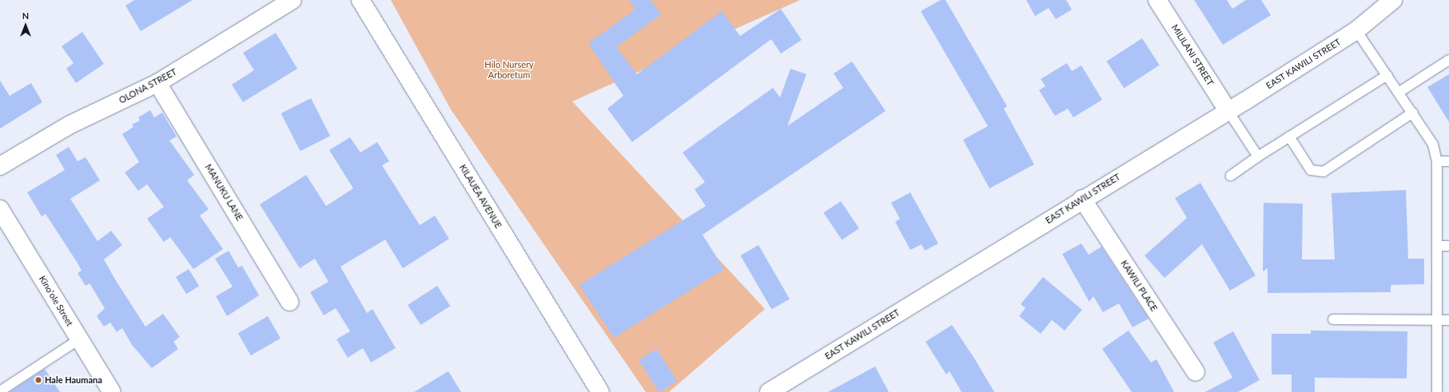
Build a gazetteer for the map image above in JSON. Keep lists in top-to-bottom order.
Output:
{
  "streets": {
    "street": [
      "MILILANI STREET",
      "EAST KAWILI STREET",
      "OLONA STREET",
      "MANUKU LANE",
      "KILAUEA AVENUE",
      "KAWILI PLACE",
      "Kinoʻole Street"
    ]
  },
  "crossings": [
    ["MILILANI STREET", "EAST KAWILI STREET"],
    ["EAST KAWILI STREET", "KAWILI PLACE"],
    ["OLONA STREET", "MANUKU LANE"]
  ],
  "parks": ["Hilo Nursery Arboretum"],
  "places": ["Hale Haumana"],
  "north": "top"
}
